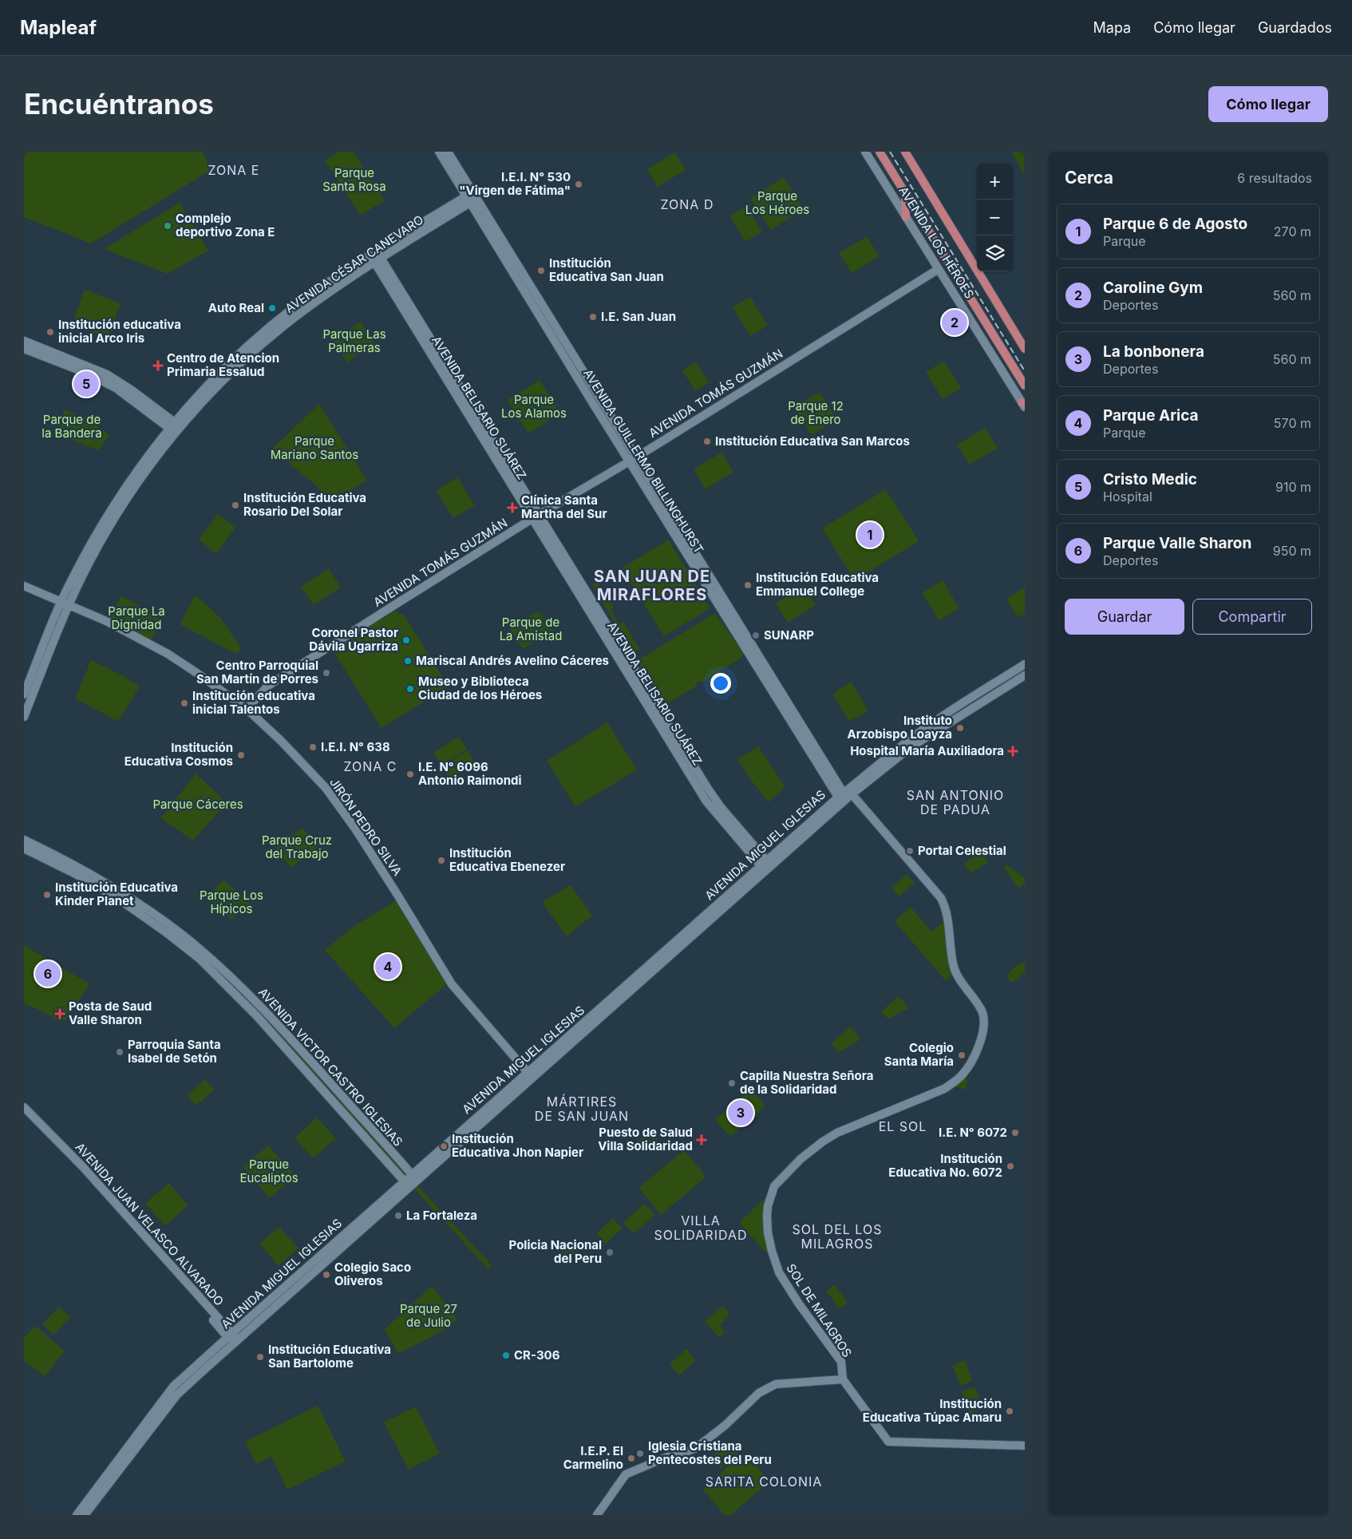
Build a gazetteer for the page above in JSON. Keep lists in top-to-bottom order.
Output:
{
  "streets": {
    "main road": ["AVENIDA LOS HÉROES"],
    "street": [
      "AVENIDA CÉSAR CANEVARO",
      "AVENIDA TOMÁS GUZMÁN",
      "AVENIDA BELISARIO SUÁREZ",
      "AVENIDA GUILLERMO BILLINGHURST",
      "JIRÓN PEDRO SILVA",
      "AVENIDA MIGUEL IGLESIAS",
      "AVENIDA VICTOR CASTRO IGLESIAS",
      "AVENIDA JUAN VELASCO ALVARADO",
      "SOL DE MILAGROS"
    ]
  },
  "crossings": [
    ["AVENIDA LOS HÉROES", "AVENIDA TOMÁS GUZMÁN"],
    ["AVENIDA CÉSAR CANEVARO", "AVENIDA BELISARIO SUÁREZ"],
    ["AVENIDA CÉSAR CANEVARO", "AVENIDA GUILLERMO BILLINGHURST"],
    ["AVENIDA CÉSAR CANEVARO", "JIRÓN PEDRO SILVA"],
    ["AVENIDA TOMÁS GUZMÁN", "AVENIDA BELISARIO SUÁREZ"],
    ["AVENIDA TOMÁS GUZMÁN", "AVENIDA GUILLERMO BILLINGHURST"],
    ["AVENIDA TOMÁS GUZMÁN", "JIRÓN PEDRO SILVA"],
    ["AVENIDA BELISARIO SUÁREZ", "AVENIDA MIGUEL IGLESIAS"],
    ["AVENIDA GUILLERMO BILLINGHURST", "AVENIDA MIGUEL IGLESIAS"],
    ["AVENIDA GUILLERMO BILLINGHURST", "SOL DE MILAGROS"],
    ["JIRÓN PEDRO SILVA", "AVENIDA MIGUEL IGLESIAS"],
    ["AVENIDA MIGUEL IGLESIAS", "AVENIDA VICTOR CASTRO IGLESIAS"],
    ["AVENIDA MIGUEL IGLESIAS", "AVENIDA JUAN VELASCO ALVARADO"]
  ],
  "districts": [
    "ZONA E",
    "ZONA D",
    "SAN JUAN DE MIRAFLORES",
    "ZONA C",
    "SAN ANTONIO DE PADUA",
    "MÁRTIRES DE SAN JUAN",
    "EL SOL",
    "VILLA SOLIDARIDAD",
    "SOL DEL LOS MILAGROS",
    "SARITA COLONIA"
  ],
  "parks": [
    "Parque Santa Rosa",
    "Parque Los Héroes",
    "Parque Las Palmeras",
    "Parque Los Alamos",
    "Parque 12 de Enero",
    "Parque de la Bandera",
    "Parque Mariano Santos",
    "Parque La Dignidad",
    "Parque de La Amistad",
    "Parque Cáceres",
    "Parque Cruz del Trabajo",
    "Parque Los Hípicos",
    "Parque Eucaliptos",
    "Parque 27 de Julio"
  ],
  "places": {
    "other": [
      "I.E.I. N° 530 \"Virgen de Fátima\"",
      "Complejo deportivo Zona E",
      "Institución Educativa San Juan",
      "Auto Real",
      "I.E. San Juan",
      "Institución educativa inicial Arco Iris",
      "Institución Educativa San Marcos",
      "Institución Educativa Rosario Del Solar",
      "Institución Educativa Emmanuel College",
      "SUNARP",
      "Coronel Pastor Dávila Ugarriza",
      "Mariscal Andrés Avelino Cáceres",
      "Centro Parroquial San Martín de Porres",
      "Museo y Biblioteca Ciudad de los Héroes",
      "Institución educativa inicial Talentos",
      "Instituto Arzobispo Loayza",
      "I.E.I. N° 638",
      "Institución Educativa Cosmos",
      "I.E. N° 6096 Antonio Raimondi",
      "Portal Celestial",
      "Institución Educativa Ebenezer",
      "Institución Educativa Kinder Planet",
      "Parroquia Santa Isabel de Setón",
      "Colegio Santa María",
      "Capilla Nuestra Señora de la Solidaridad",
      "I.E. N° 6072",
      "Institución Educativa Jhon Napier",
      "Institución Educativa No. 6072",
      "La Fortaleza",
      "Policia Nacional del Peru",
      "Colegio Saco Oliveros",
      "CR-306",
      "Institución Educativa San Bartolome",
      "Institución Educativa Túpac Amaru",
      "Iglesia Cristiana Pentecostes del Peru",
      "I.E.P. El Carmelino"
    ],
    "health": [
      "Centro de Atencion Primaria Essalud",
      "Clínica Santa Martha del Sur",
      "Hospital María Auxiliadora",
      "Posta de Saud Valle Sharon",
      "Puesto de Salud Villa Solidaridad"
    ]
  },
  "page": {
    "header": "Mapleaf",
    "nav": ["Mapa", "Cómo llegar", "Guardados"],
    "buttons": [
      "Cómo llegar",
      ["Guardar", "Compartir"]
    ],
    "title": "Encuéntranos",
    "heading": ["Cerca", "6 resultados"],
    "map_buttons": ["+", "−"],
    "list": [
      {
        "mark": "1",
        "name": "Parque 6 de Agosto",
        "note": "Parque",
        "value": "270 m"
      },
      {
        "mark": "2",
        "name": "Caroline Gym",
        "note": "Deportes",
        "value": "560 m"
      },
      {
        "mark": "3",
        "name": "La bonbonera",
        "note": "Deportes",
        "value": "560 m"
      },
      {
        "mark": "4",
        "name": "Parque Arica",
        "note": "Parque",
        "value": "570 m"
      },
      {
        "mark": "5",
        "name": "Cristo Medic",
        "note": "Hospital",
        "value": "910 m"
      },
      {
        "mark": "6",
        "name": "Parque Valle Sharon",
        "note": "Deportes",
        "value": "950 m"
      }
    ],
    "pins": [
      "2",
      "5",
      "1",
      "4",
      "6",
      "3"
    ]
  }
}
